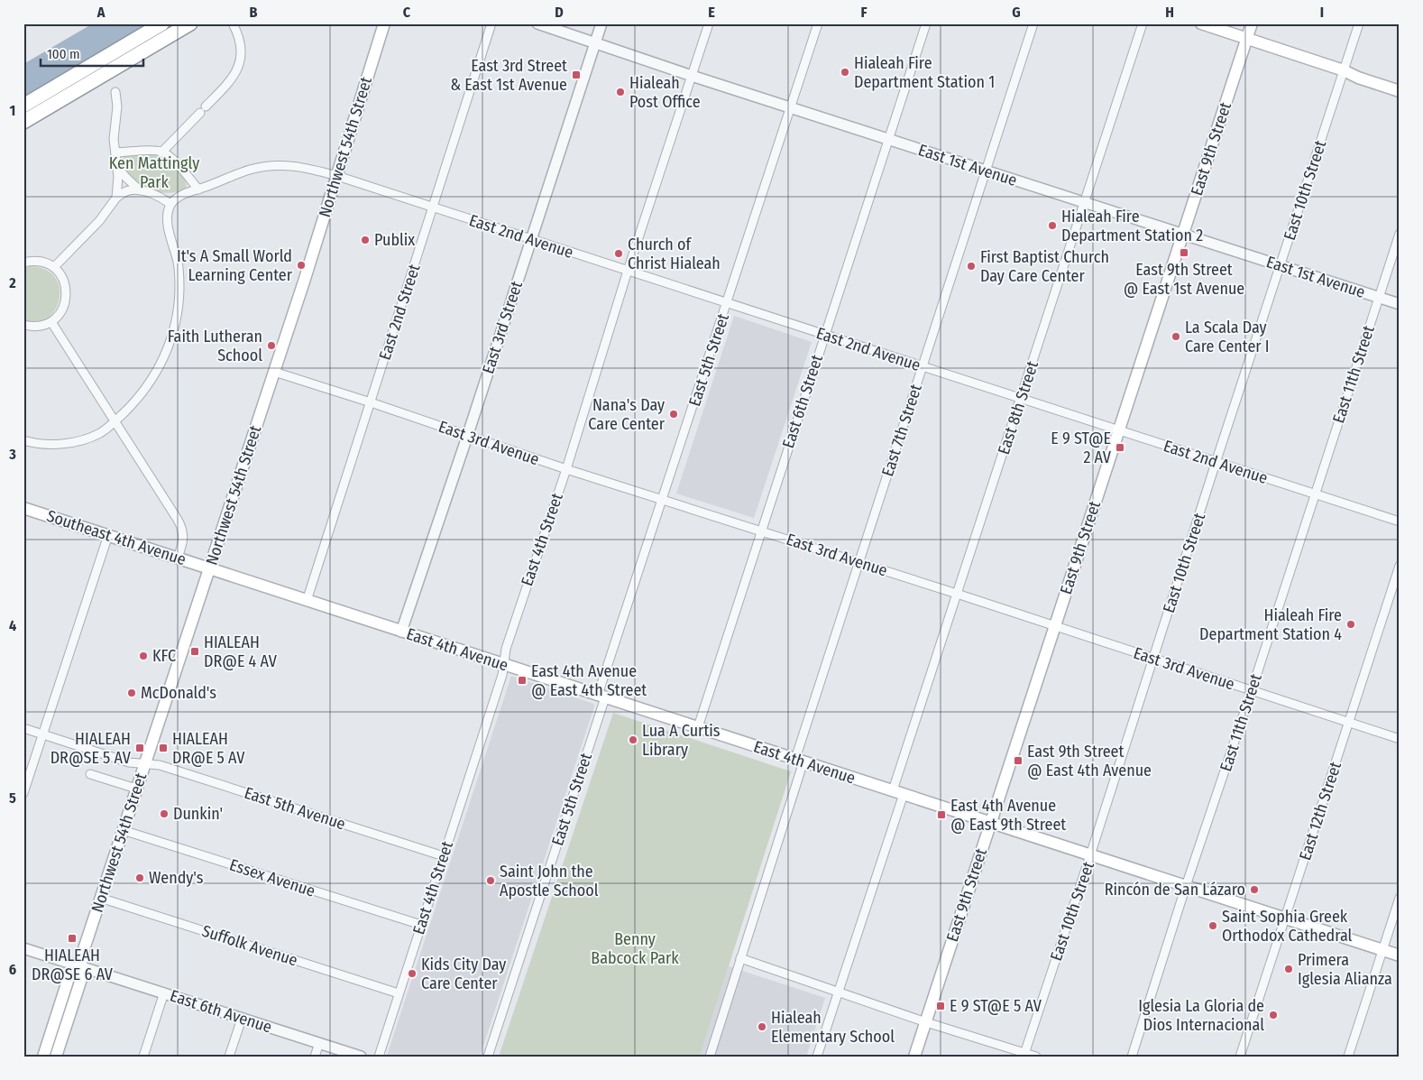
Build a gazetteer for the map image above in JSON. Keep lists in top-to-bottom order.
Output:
{
  "streets": {
    "main road": [
      "Northwest 54th Street",
      "East 9th Street",
      "Southeast 4th Avenue",
      "East 4th Avenue"
    ],
    "street": [
      "East 1st Avenue",
      "East 10th Street",
      "East 2nd Avenue",
      "East 2nd Street",
      "East 3rd Street",
      "East 5th Street",
      "East 11th Street",
      "East 6th Street",
      "East 8th Street",
      "East 7th Street",
      "East 3rd Avenue",
      "East 4th Street",
      "East 5th Avenue",
      "East 12th Street",
      "Essex Avenue",
      "Suffolk Avenue",
      "East 6th Avenue"
    ]
  },
  "crossings": [
    ["Northwest 54th Street", "East 2nd Avenue"],
    ["Northwest 54th Street", "East 3rd Avenue"],
    ["Northwest 54th Street", "Southeast 4th Avenue"],
    ["Northwest 54th Street", "East 4th Avenue"],
    ["Northwest 54th Street", "East 5th Avenue"],
    ["Northwest 54th Street", "Essex Avenue"],
    ["Northwest 54th Street", "Suffolk Avenue"],
    ["Northwest 54th Street", "East 6th Avenue"],
    ["East 9th Street", "East 1st Avenue"],
    ["East 9th Street", "East 2nd Avenue"],
    ["East 9th Street", "East 3rd Avenue"],
    ["East 9th Street", "East 4th Avenue"],
    ["East 1st Avenue", "East 10th Street"],
    ["East 1st Avenue", "East 3rd Street"],
    ["East 1st Avenue", "East 5th Street"],
    ["East 1st Avenue", "East 11th Street"],
    ["East 1st Avenue", "East 6th Street"],
    ["East 1st Avenue", "East 8th Street"],
    ["East 1st Avenue", "East 7th Street"],
    ["East 1st Avenue", "East 4th Street"],
    ["East 10th Street", "East 2nd Avenue"],
    ["East 10th Street", "East 3rd Avenue"],
    ["East 10th Street", "East 4th Avenue"],
    ["East 2nd Avenue", "East 2nd Street"],
    ["East 2nd Avenue", "East 3rd Street"],
    ["East 2nd Avenue", "East 5th Street"],
    ["East 2nd Avenue", "East 11th Street"],
    ["East 2nd Avenue", "East 6th Street"],
    ["East 2nd Avenue", "East 8th Street"],
    ["East 2nd Avenue", "East 7th Street"],
    ["East 2nd Avenue", "East 4th Street"],
    ["East 2nd Street", "East 3rd Avenue"],
    ["East 2nd Street", "East 4th Avenue"],
    ["East 3rd Street", "East 3rd Avenue"],
    ["East 3rd Street", "East 4th Avenue"],
    ["East 5th Street", "East 3rd Avenue"],
    ["East 5th Street", "East 4th Avenue"],
    ["East 11th Street", "East 3rd Avenue"],
    ["East 11th Street", "East 4th Avenue"],
    ["East 6th Street", "East 3rd Avenue"],
    ["East 6th Street", "East 4th Avenue"],
    ["East 8th Street", "East 3rd Avenue"],
    ["East 8th Street", "East 4th Avenue"],
    ["East 7th Street", "East 3rd Avenue"],
    ["East 7th Street", "East 4th Avenue"],
    ["East 3rd Avenue", "East 4th Street"],
    ["East 3rd Avenue", "East 12th Street"],
    ["Southeast 4th Avenue", "East 4th Avenue"],
    ["East 4th Street", "East 4th Avenue"],
    ["East 4th Street", "East 5th Avenue"],
    ["East 4th Street", "Essex Avenue"],
    ["East 4th Street", "Suffolk Avenue"],
    ["East 4th Avenue", "East 12th Street"]
  ],
  "parks": ["Ken Mattingly Park", "Benny Babcock Park"],
  "places": {
    "other": [
      "Hialeah Fire Department Station 1",
      "Hialeah Post Office",
      "Hialeah Fire Department Station 2",
      "Publix",
      "Church of Christ Hialeah",
      "It's A Small World Learning Center",
      "First Baptist Church Day Care Center",
      "La Scala Day Care Center I",
      "Faith Lutheran School",
      "Nana's Day Care Center",
      "Hialeah Fire Department Station 4",
      "KFC",
      "McDonald's",
      "Lua A Curtis Library",
      "Dunkin'",
      "Wendy's",
      "Saint John the Apostle School",
      "Rincón de San Lázaro",
      "Saint Sophia Greek Orthodox Cathedral",
      "Primera Iglesia Alianza",
      "Kids City Day Care Center",
      "Iglesia La Gloria de Dios Internacional",
      "Hialeah Elementary School"
    ],
    "transit": [
      "East 3rd Street & East 1st Avenue",
      "East 9th Street @ East 1st Avenue",
      "E 9 ST@E 2 AV",
      "HIALEAH DR@E 4 AV",
      "East 4th Avenue @ East 4th Street",
      "HIALEAH DR@SE 5 AV",
      "HIALEAH DR@E 5 AV",
      "East 9th Street @ East 4th Avenue",
      "East 4th Avenue @ East 9th Street",
      "HIALEAH DR@SE 6 AV",
      "E 9 ST@E 5 AV"
    ]
  },
  "scale_bar": "100 m",
  "grid": {
    "columns": [
      "A",
      "B",
      "C",
      "D",
      "E",
      "F",
      "G",
      "H",
      "I"
    ],
    "rows": [
      "1",
      "2",
      "3",
      "4",
      "5",
      "6"
    ]
  }
}
